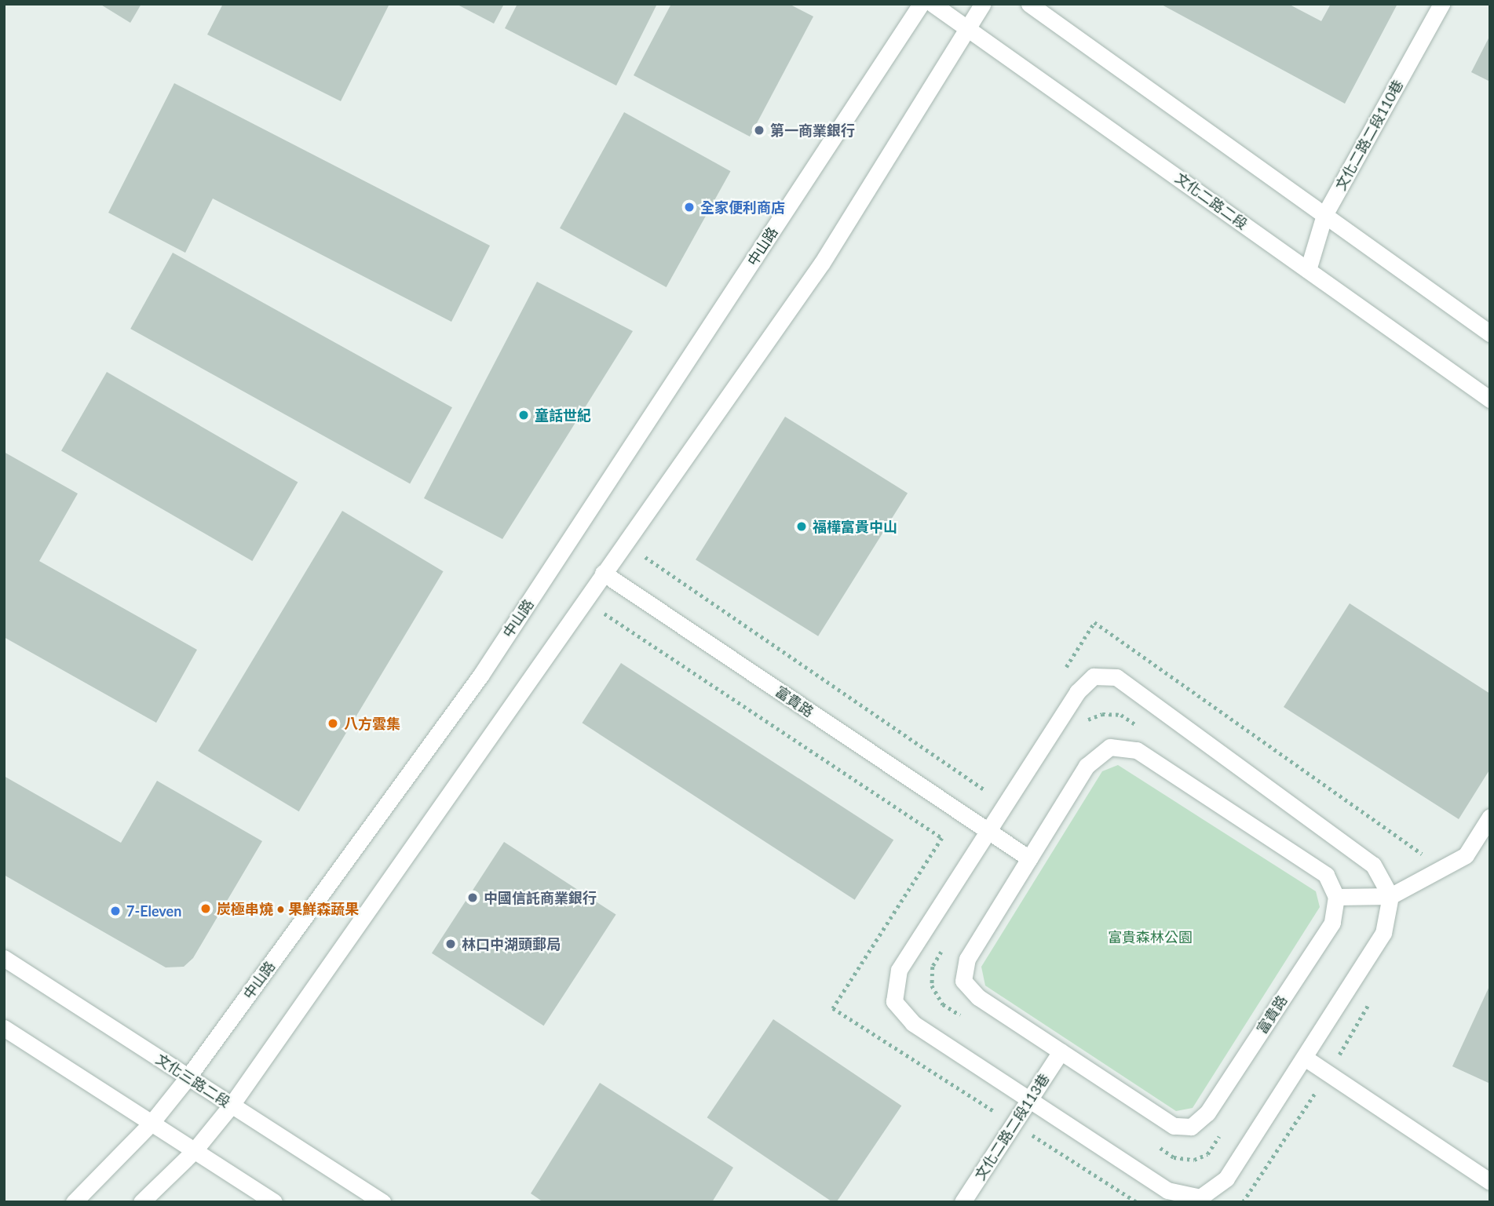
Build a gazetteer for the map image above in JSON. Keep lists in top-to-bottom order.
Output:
{
  "streets": {
    "main road": [
      "文化二路二段110巷",
      "文化二路二段",
      "中山路",
      "富貴路",
      "文化三路二段",
      "文化二路二段113巷"
    ]
  },
  "crossings": [
    ["文化二路二段110巷", "文化二路二段"],
    ["中山路", "文化三路二段"],
    ["富貴路", "文化二路二段113巷"]
  ],
  "parks": ["富貴森林公園"],
  "places": [
    "第一商業銀行",
    "全家便利商店",
    "童話世紀",
    "福樺富貴中山",
    "八方雲集",
    "中國信託商業銀行",
    "炭極串燒 • 果鮮森蔬果",
    "7-Eleven",
    "林口中湖頭郵局"
  ]
}
